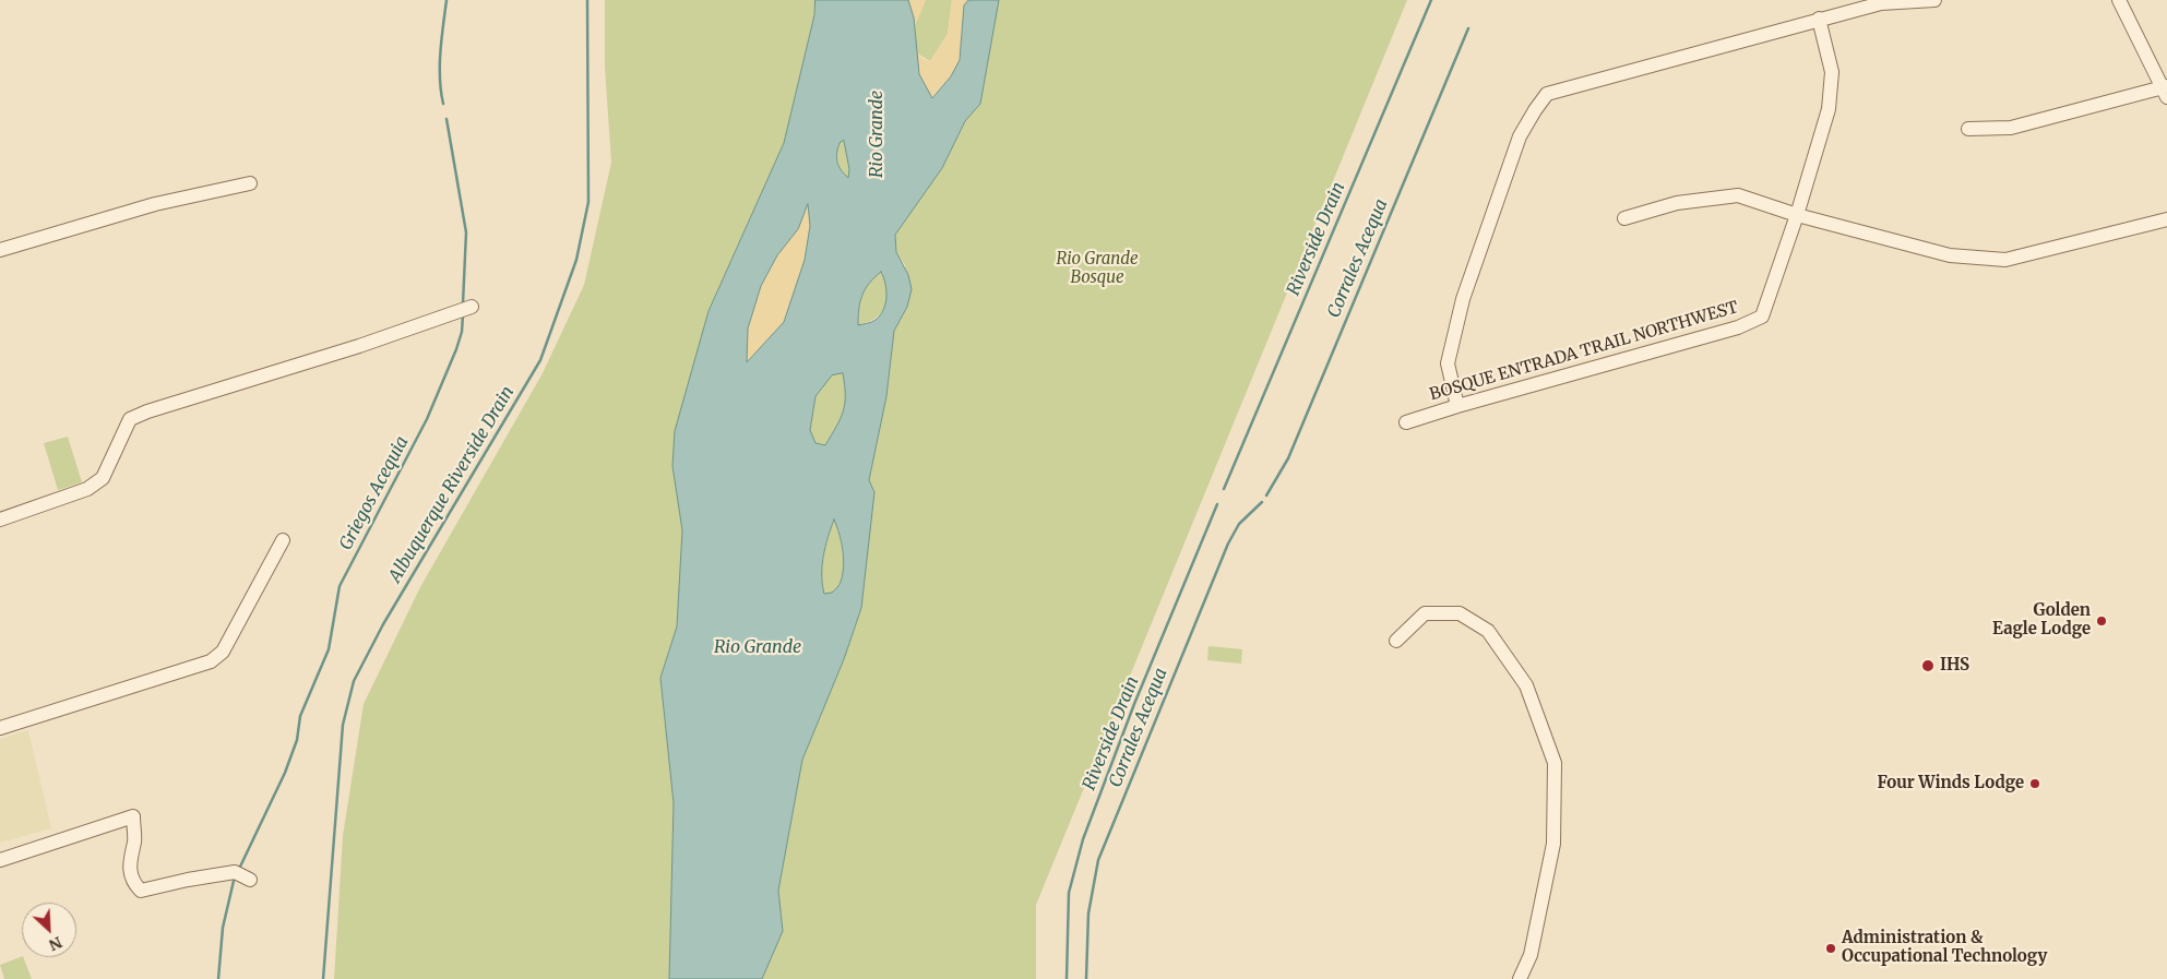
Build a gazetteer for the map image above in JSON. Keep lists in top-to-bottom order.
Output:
{
  "streets": {
    "street": ["BOSQUE ENTRADA TRAIL NORTHWEST"]
  },
  "water": [
    "Rio Grande",
    "Riverside Drain",
    "Corrales Acequa",
    "Albuquerque Riverside Drain",
    "Griegos Acequia"
  ],
  "parks": ["Rio Grande Bosque"],
  "places": [
    "Golden Eagle Lodge",
    "IHS",
    "Four Winds Lodge",
    "Administration & Occupational Technology"
  ],
  "north": "bottom right"
}
